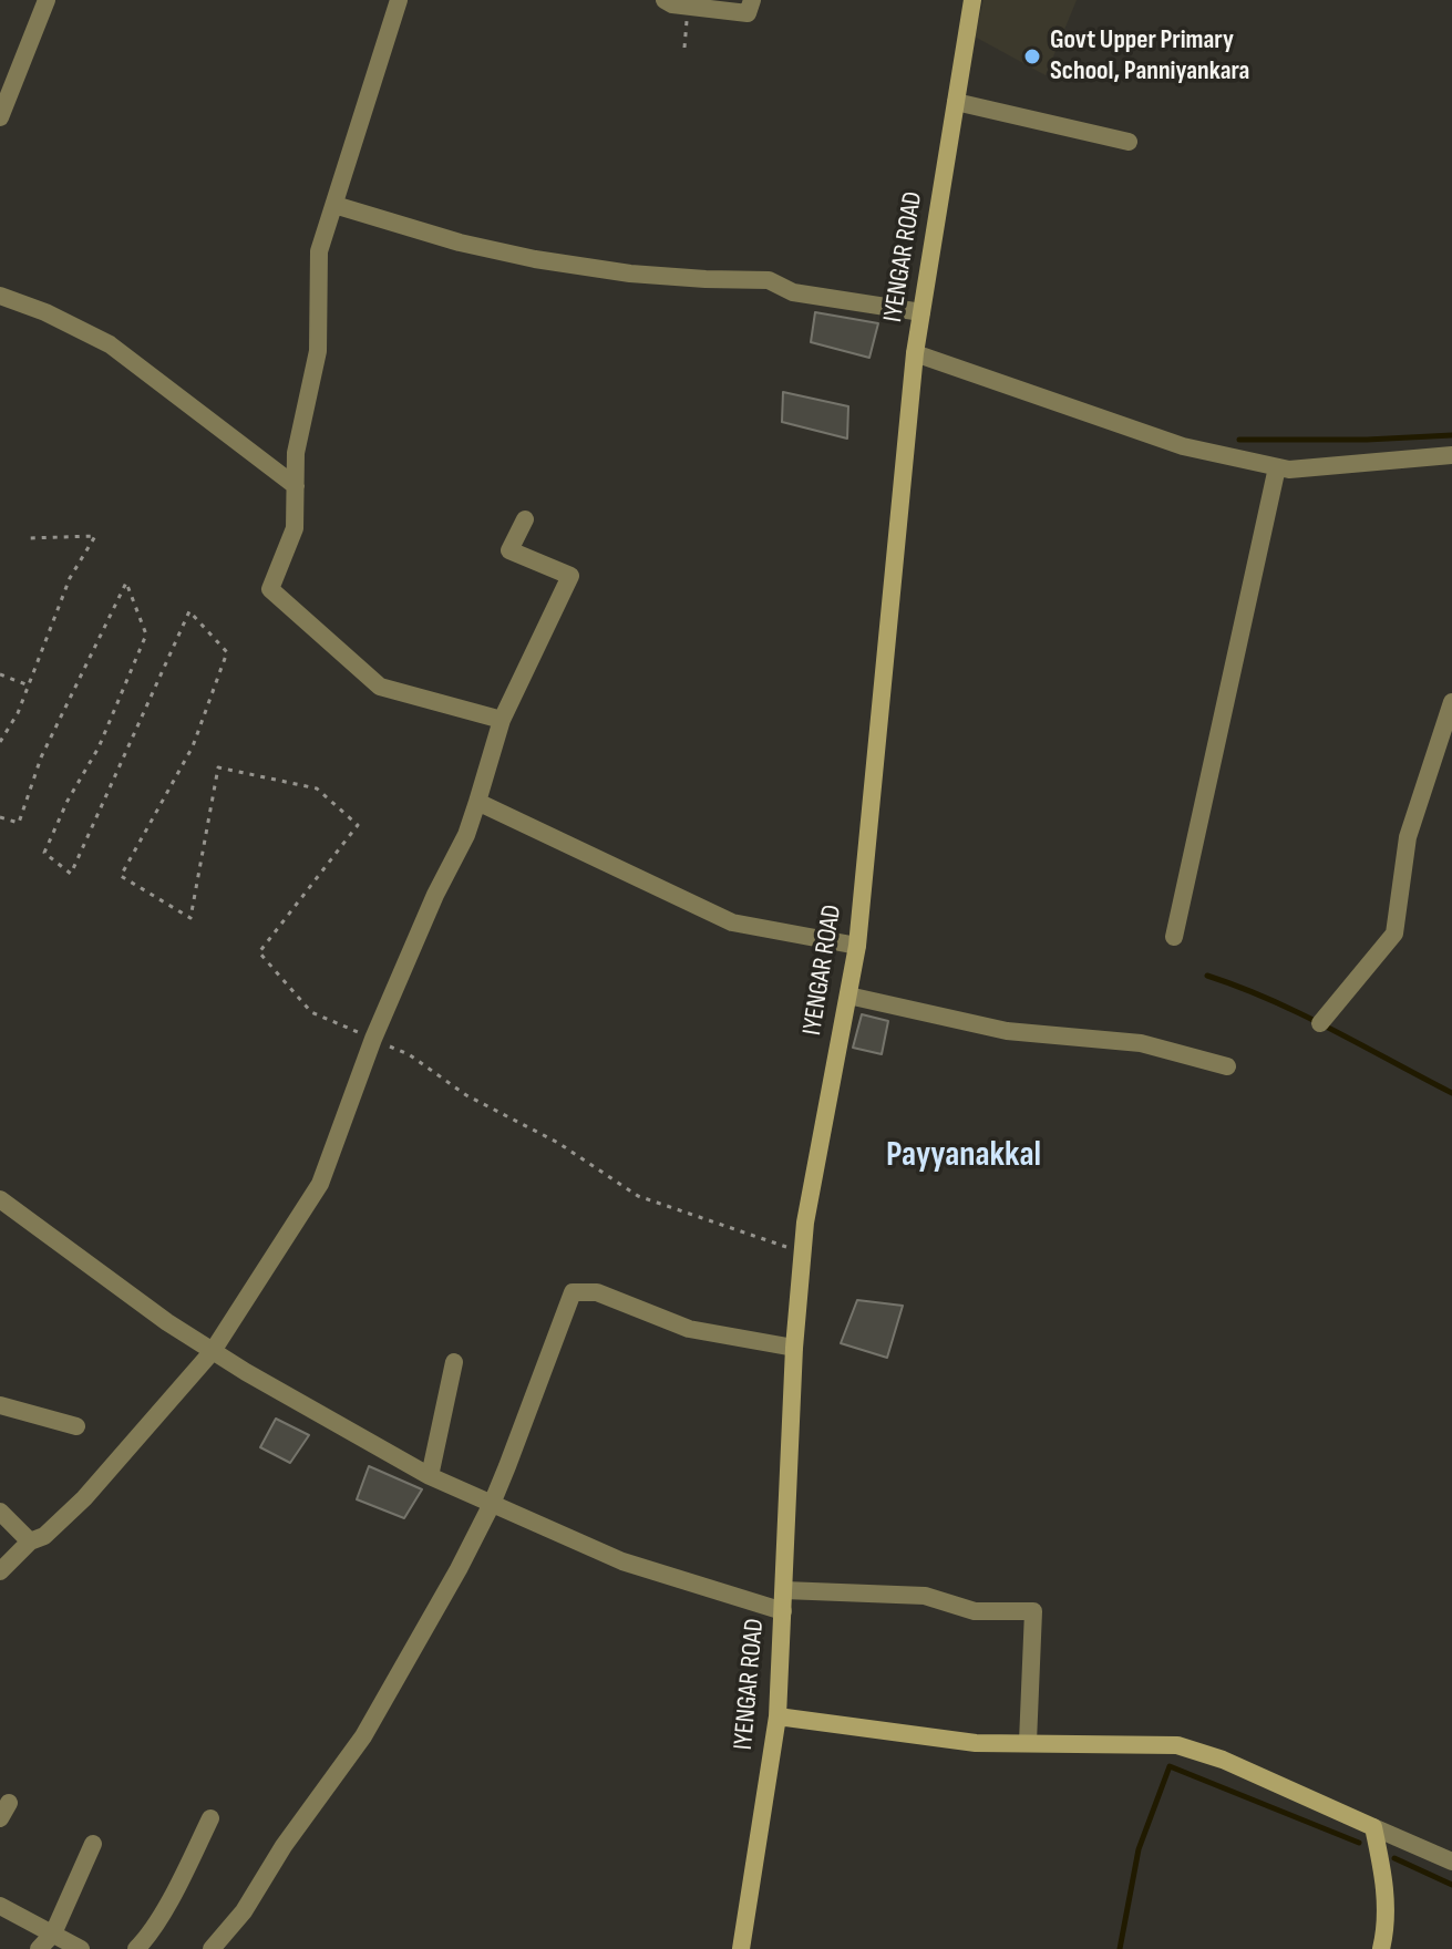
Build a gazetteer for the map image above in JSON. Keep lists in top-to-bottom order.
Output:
{
  "streets": {
    "main road": ["IYENGAR ROAD"]
  },
  "districts": ["Payyanakkal"],
  "places": ["Govt Upper Primary School, Panniyankara"]
}
